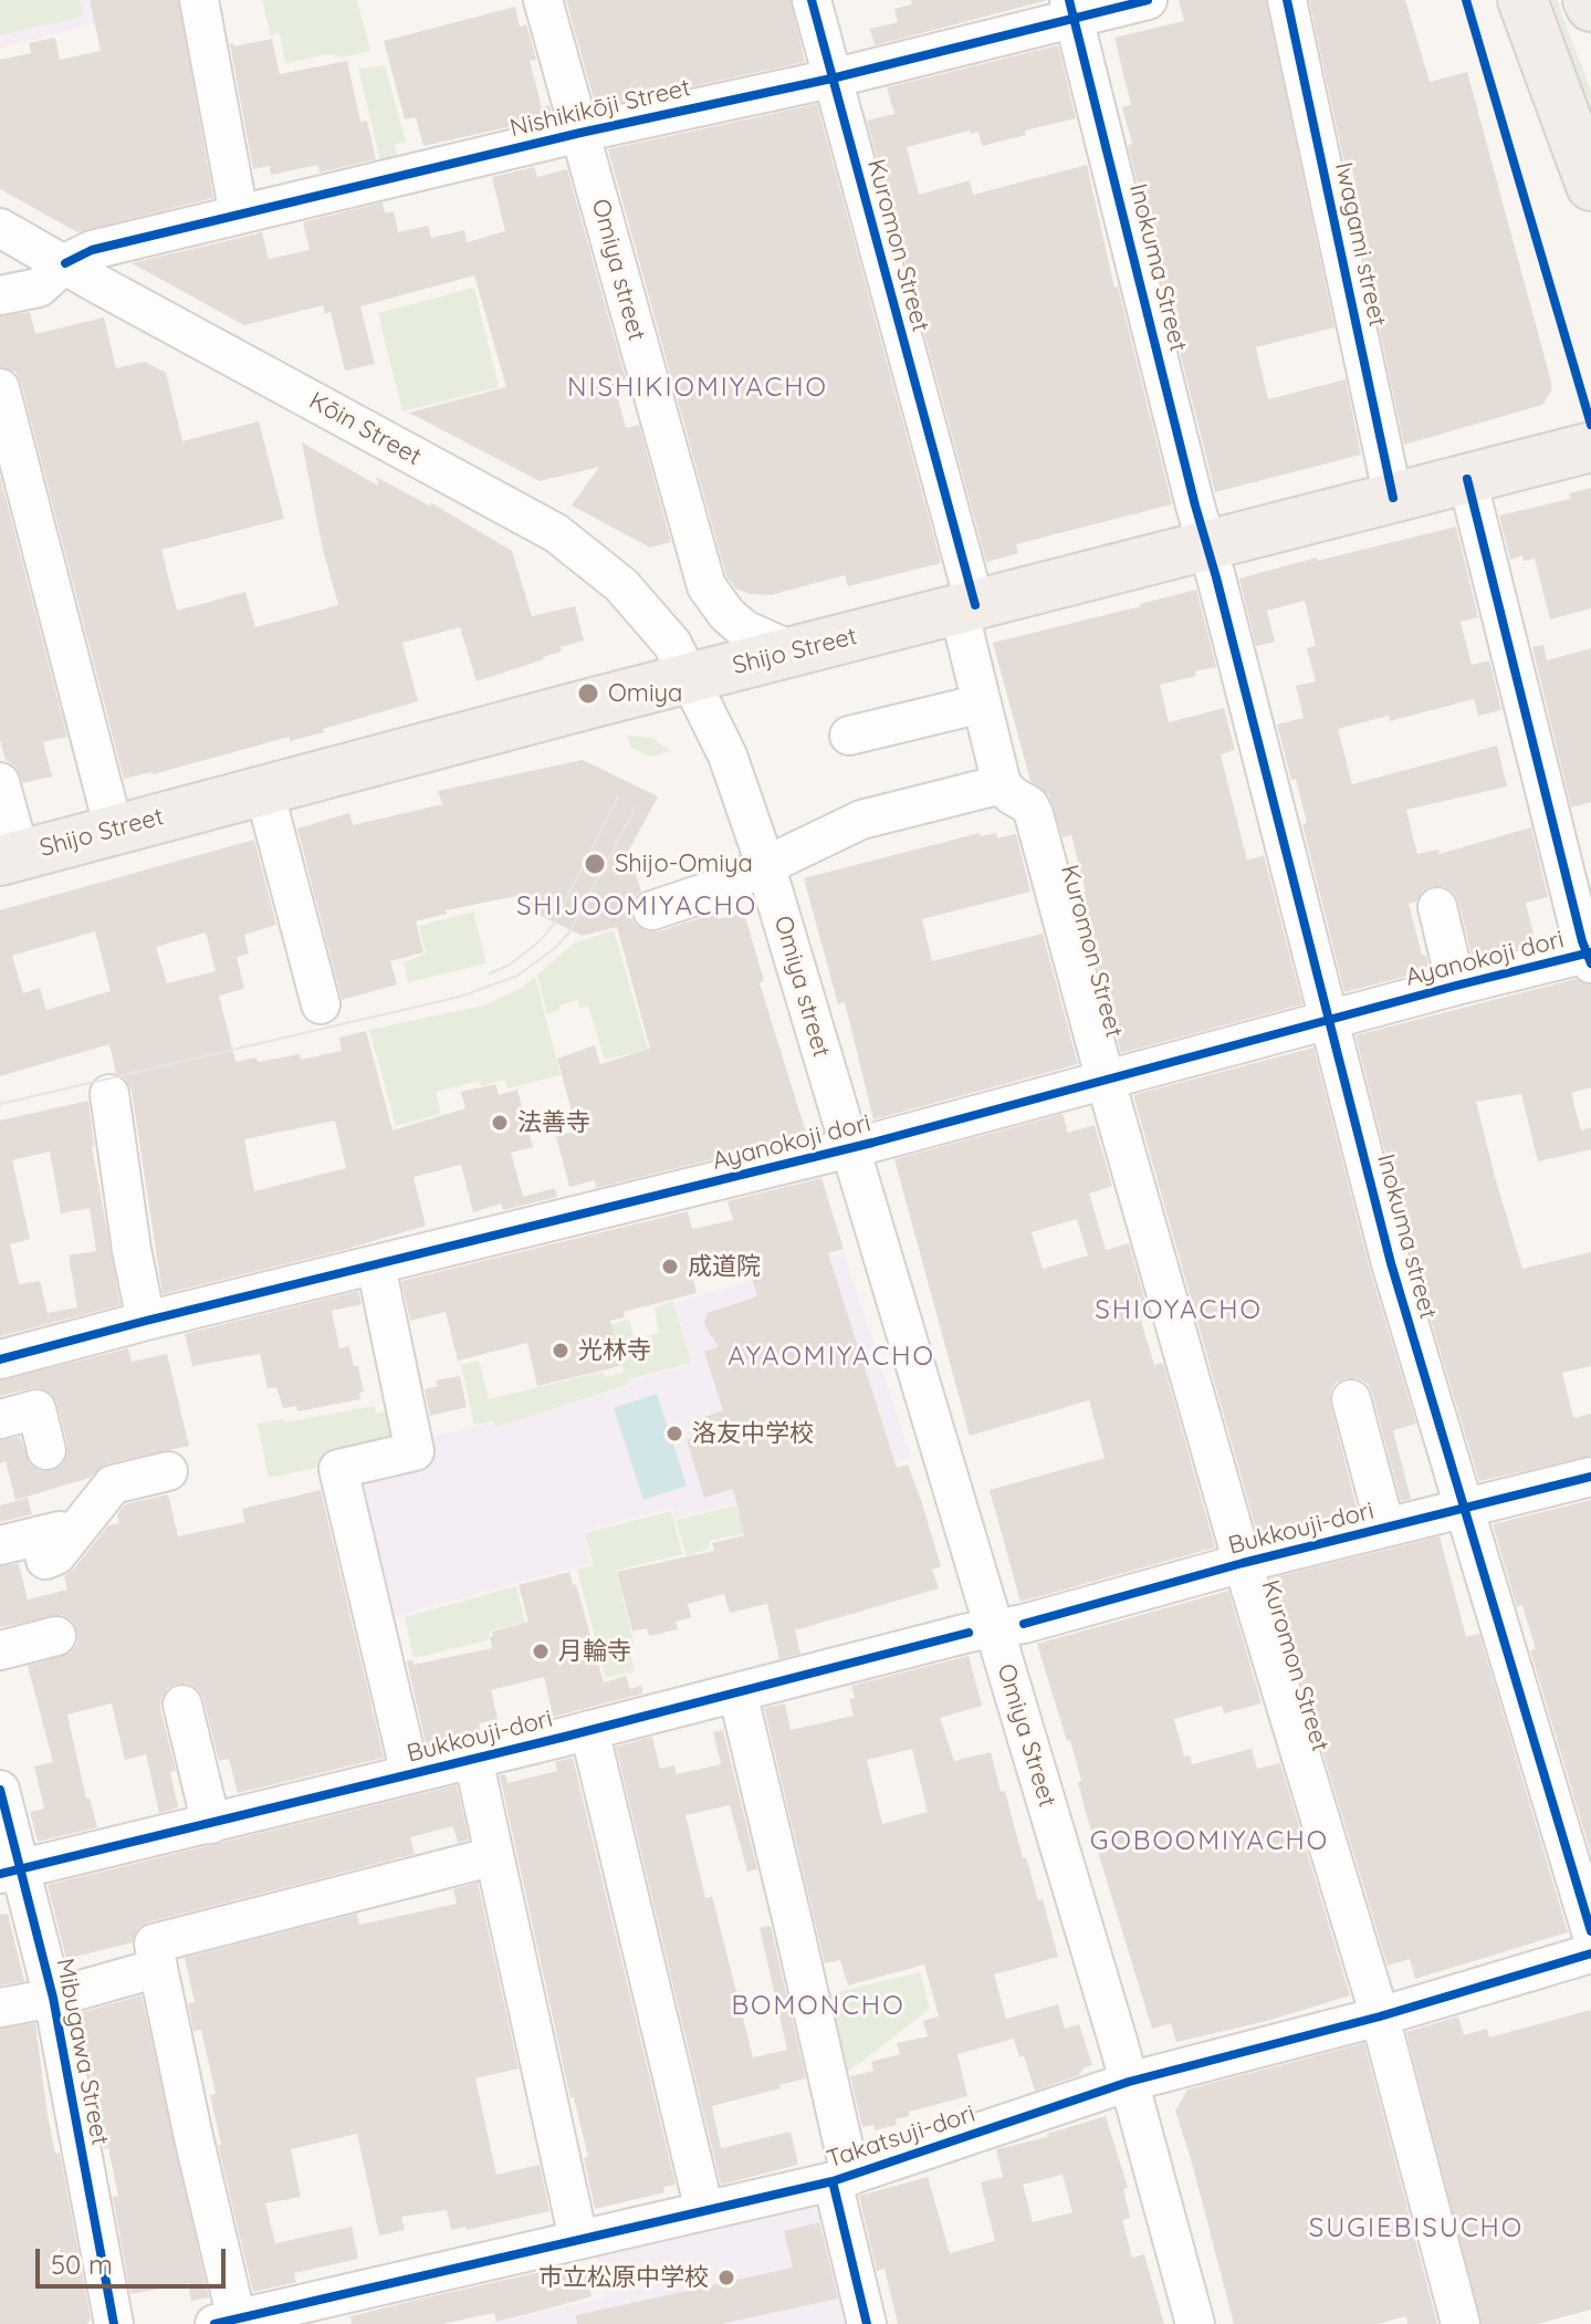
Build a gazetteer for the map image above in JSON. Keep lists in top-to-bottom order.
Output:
{
  "streets": {
    "main road": ["Shijo Street"],
    "street": [
      "Nishikikōji Street",
      "Iwagami street",
      "Kuromon Street",
      "Inokuma Street",
      "Omiya street",
      "Kōin Street",
      "Ayanokoji dori",
      "Inokuma street",
      "Bukkouji-dori",
      "Omiya Street",
      "Mibugawa Street",
      "Takatsuji-dori"
    ]
  },
  "crossings": [
    ["Nishikikōji Street", "Kuromon Street"],
    ["Nishikikōji Street", "Inokuma Street"],
    ["Nishikikōji Street", "Omiya street"],
    ["Nishikikōji Street", "Kōin Street"],
    ["Iwagami street", "Shijo Street"],
    ["Kuromon Street", "Shijo Street"],
    ["Kuromon Street", "Ayanokoji dori"],
    ["Kuromon Street", "Bukkouji-dori"],
    ["Kuromon Street", "Takatsuji-dori"],
    ["Inokuma Street", "Shijo Street"],
    ["Inokuma Street", "Inokuma street"],
    ["Omiya street", "Kōin Street"],
    ["Omiya street", "Shijo Street"],
    ["Omiya street", "Ayanokoji dori"],
    ["Omiya street", "Omiya Street"],
    ["Kōin Street", "Shijo Street"],
    ["Shijo Street", "Inokuma street"],
    ["Ayanokoji dori", "Inokuma street"],
    ["Ayanokoji dori", "Omiya Street"],
    ["Inokuma street", "Bukkouji-dori"],
    ["Bukkouji-dori", "Omiya Street"],
    ["Bukkouji-dori", "Mibugawa Street"],
    ["Omiya Street", "Takatsuji-dori"]
  ],
  "districts": [
    "NISHIKIOMIYACHO",
    "SHIJOOMIYACHO",
    "SHIOYACHO",
    "AYAOMIYACHO",
    "GOBOOMIYACHO",
    "BOMONCHO",
    "SUGIEBISUCHO"
  ],
  "places": [
    "Omiya",
    "Shijo-Omiya",
    "法善寺",
    "成道院",
    "光林寺",
    "洛友中学校",
    "月輪寺",
    "市立松原中学校"
  ],
  "scale_bar": "50 m"
}
